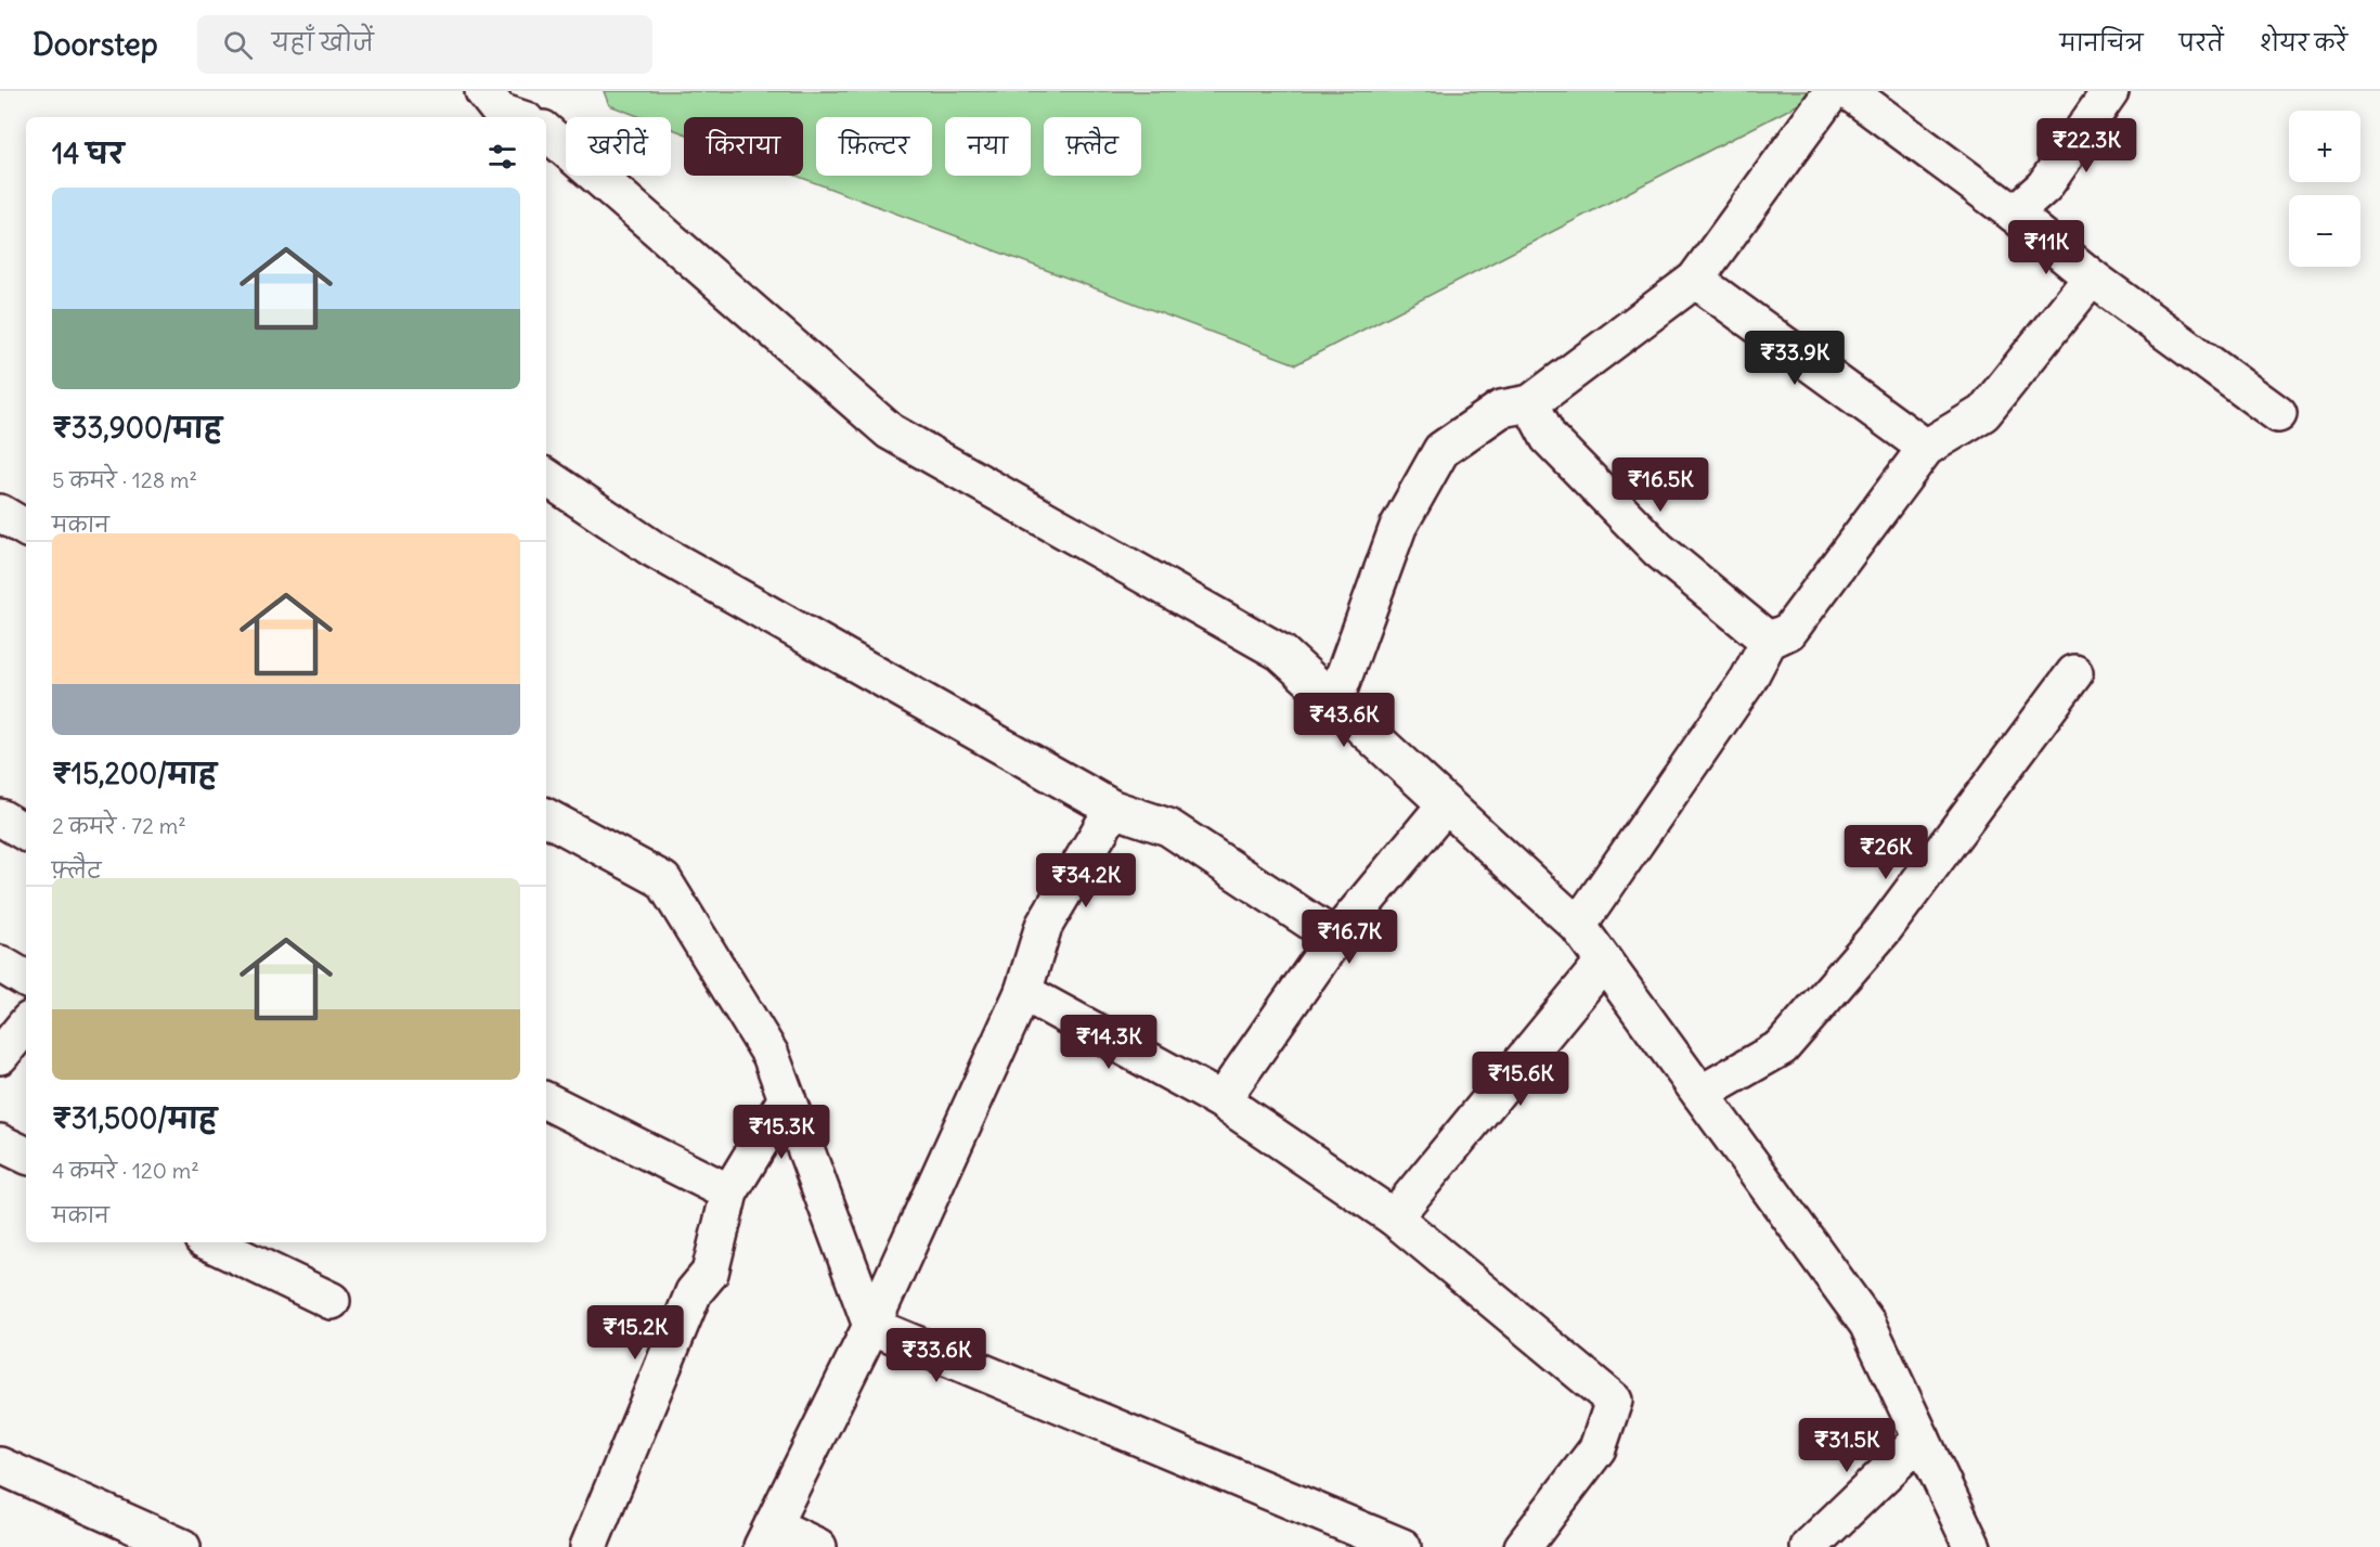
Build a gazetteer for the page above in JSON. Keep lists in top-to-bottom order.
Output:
{
  "page": {
    "header": "Doorstep",
    "search": "यहाँ खोजें",
    "nav": ["मानचित्र", "परतें", "शेयर करें"],
    "map_buttons": ["+", "−"],
    "chip": [
      "खरीदें",
      "किराया",
      "फ़िल्टर",
      "नया",
      "फ़्लैट"
    ],
    "heading": "14 घर",
    "price": [
      "₹22.3K",
      "₹11K",
      "₹33.9K",
      "₹16.5K",
      "₹43.6K",
      "₹26K",
      "₹34.2K",
      "₹16.7K",
      "₹14.3K",
      "₹15.6K",
      "₹15.3K",
      "₹15.2K",
      "₹33.6K",
      "₹31.5K"
    ],
    "list": [
      {
        "name": "₹33,900/माह",
        "note": "5 कमरे · 128 m² · मकान"
      },
      {
        "name": "₹15,200/माह",
        "note": "2 कमरे · 72 m² · फ़्लैट"
      },
      {
        "name": "₹31,500/माह",
        "note": "4 कमरे · 120 m² · मकान"
      }
    ]
  }
}
